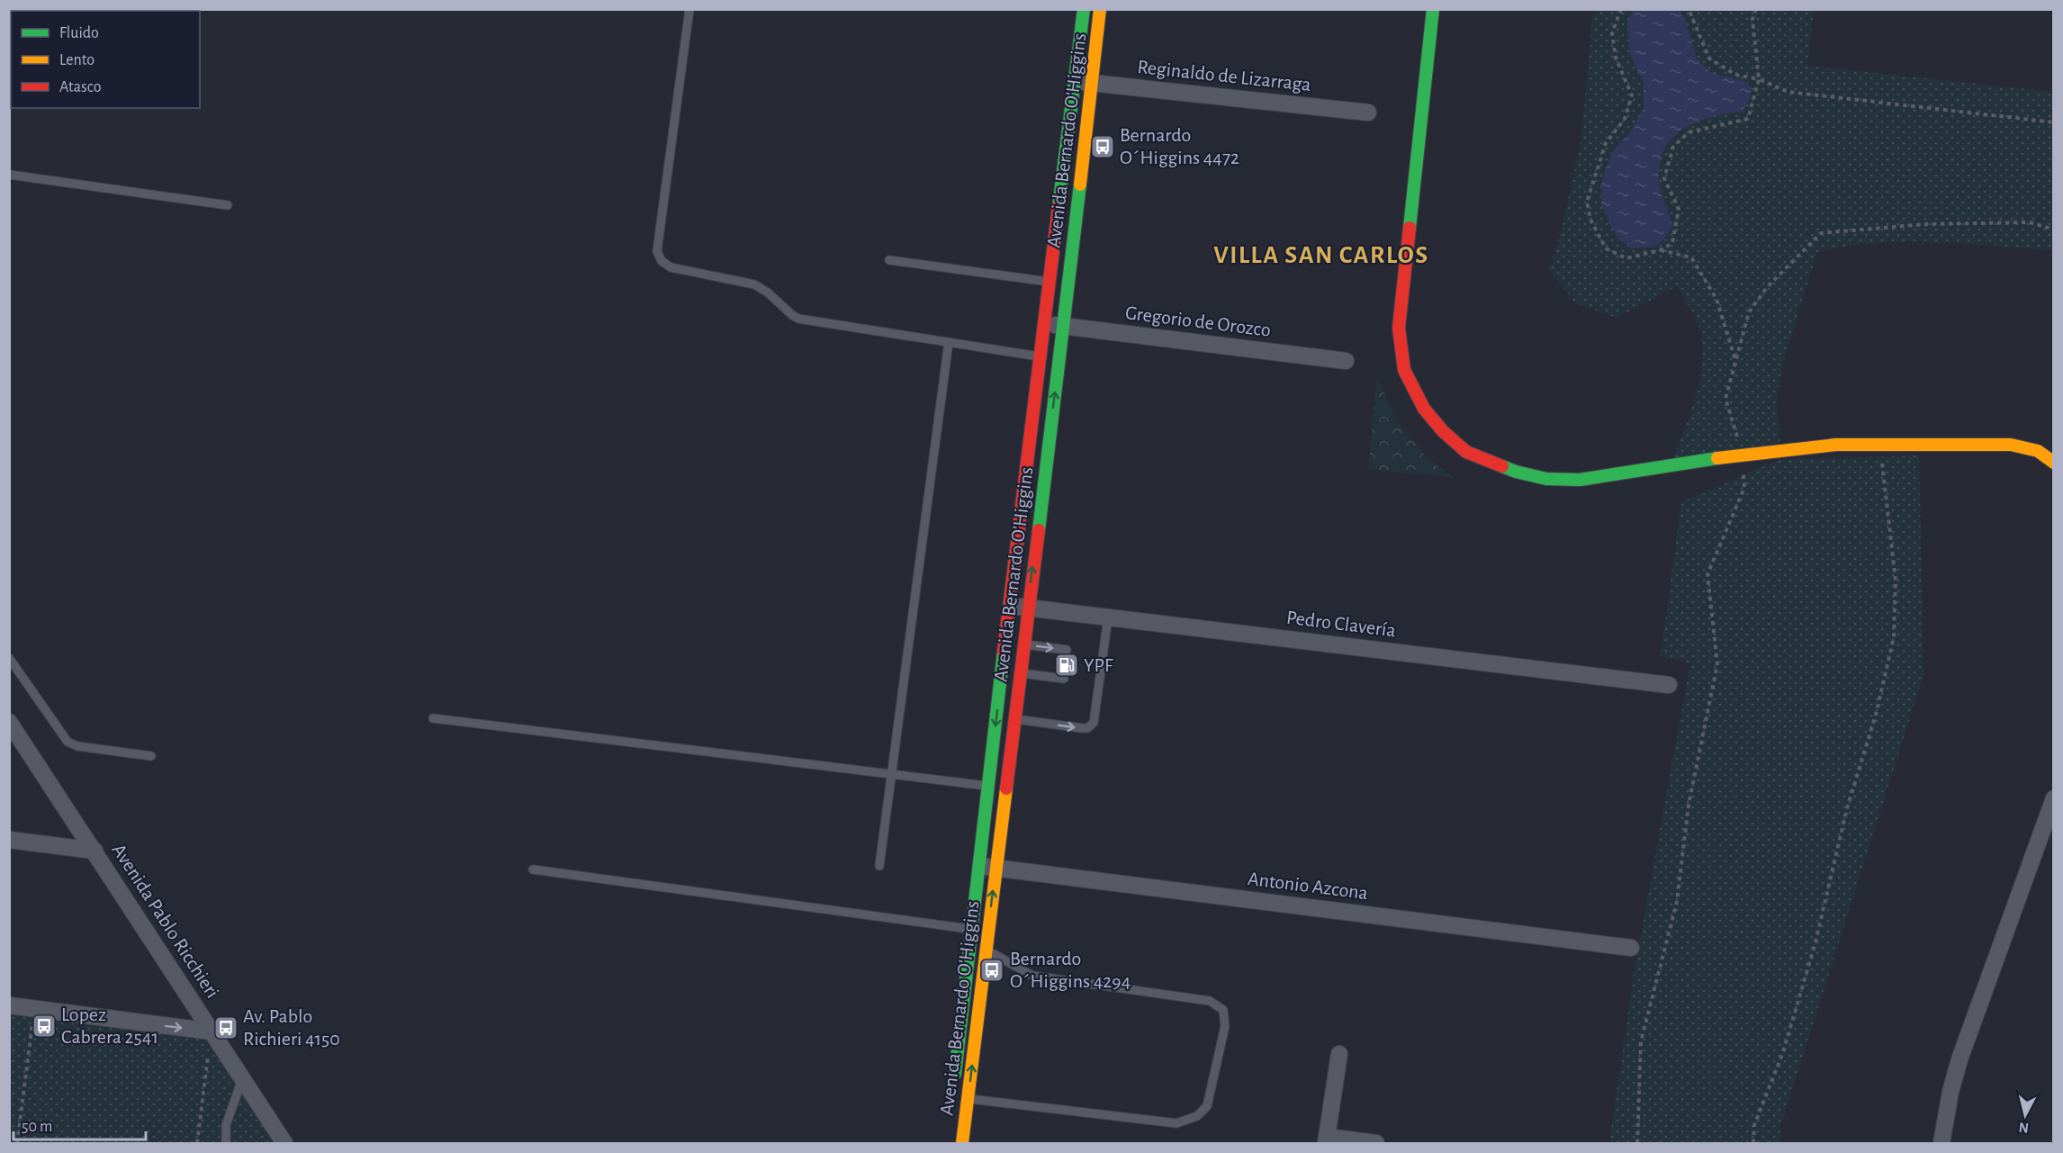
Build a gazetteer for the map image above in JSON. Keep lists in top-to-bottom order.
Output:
{
  "streets": {
    "main road": ["Avenida Bernardo O'Higgins"],
    "street": [
      "Reginaldo de Lizarraga",
      "Gregorio de Orozco",
      "Pedro Clavería",
      "Antonio Azcona",
      "Avenida Pablo Ricchieri"
    ]
  },
  "crossings": [
    ["Reginaldo de Lizarraga", "Avenida Bernardo O'Higgins"],
    ["Avenida Bernardo O'Higgins", "Gregorio de Orozco"],
    ["Avenida Bernardo O'Higgins", "Pedro Clavería"],
    ["Avenida Bernardo O'Higgins", "Antonio Azcona"]
  ],
  "districts": ["VILLA SAN CARLOS"],
  "places": {
    "bus stop": [
      "Bernardo O´Higgins 4472",
      "Bernardo O´Higgins 4294",
      "Lopez Cabrera 2541",
      "Av. Pablo Richieri 4150"
    ],
    "fuel station": ["YPF"]
  },
  "legend": ["Fluido", "Lento", "Atasco"],
  "scale_bar": "50 m",
  "north": "bottom"
}
